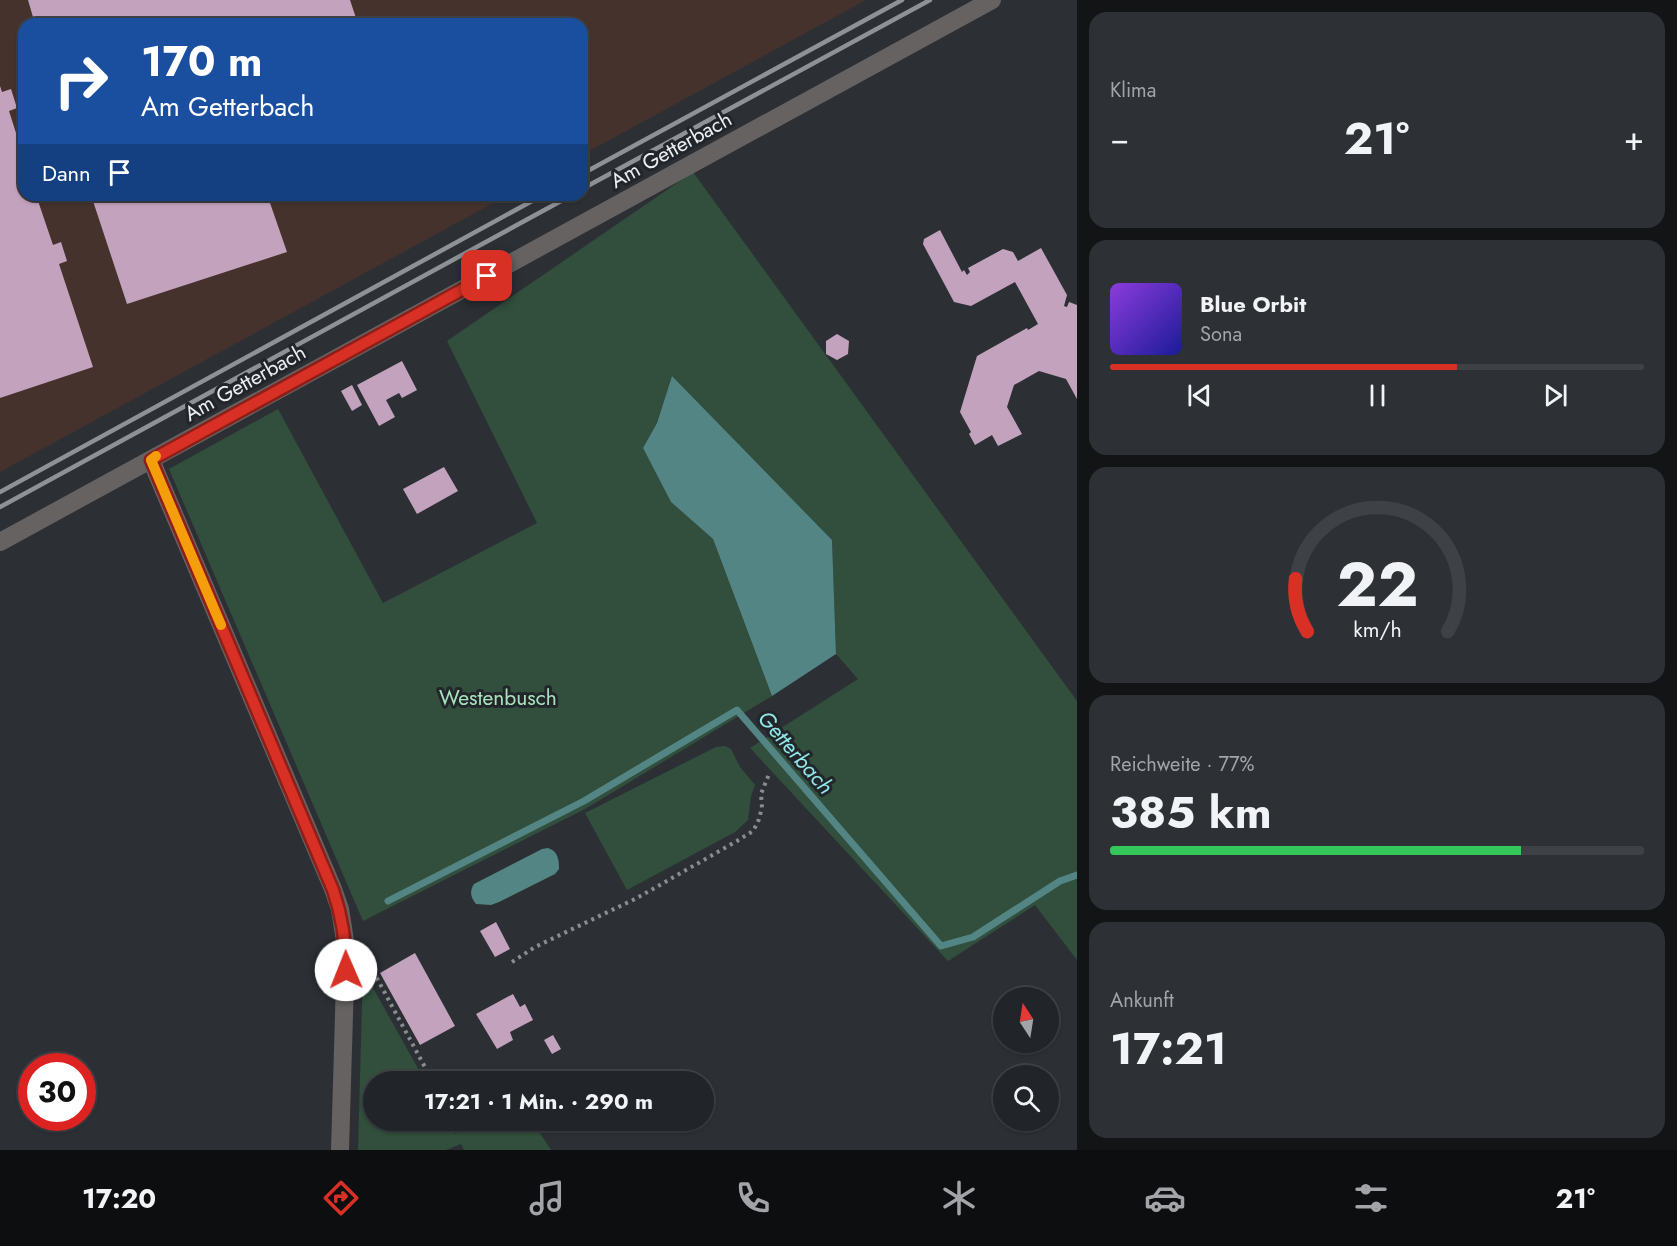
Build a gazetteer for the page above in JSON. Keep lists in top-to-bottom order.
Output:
{
  "streets": {
    "street": ["Am Getterbach"]
  },
  "water": ["Getterbach"],
  "parks": ["Westenbusch"],
  "north": "top",
  "page": {
    "tile": [
      "Klima",
      ["Reichweite · 77%", "385 km"],
      ["Ankunft", "17:21"]
    ],
    "turn": ["170 m", "Am Getterbach"],
    "heat": ["−", "21°", "+"],
    "then": "Dann",
    "song": ["Blue Orbit", "Sona"],
    "limit": "30",
    "trip": "17:21 · 1 Min. · 290 m",
    "tabs": ["17:20", "21°"],
    "gauge": ["22", "km/h"]
  }
}
